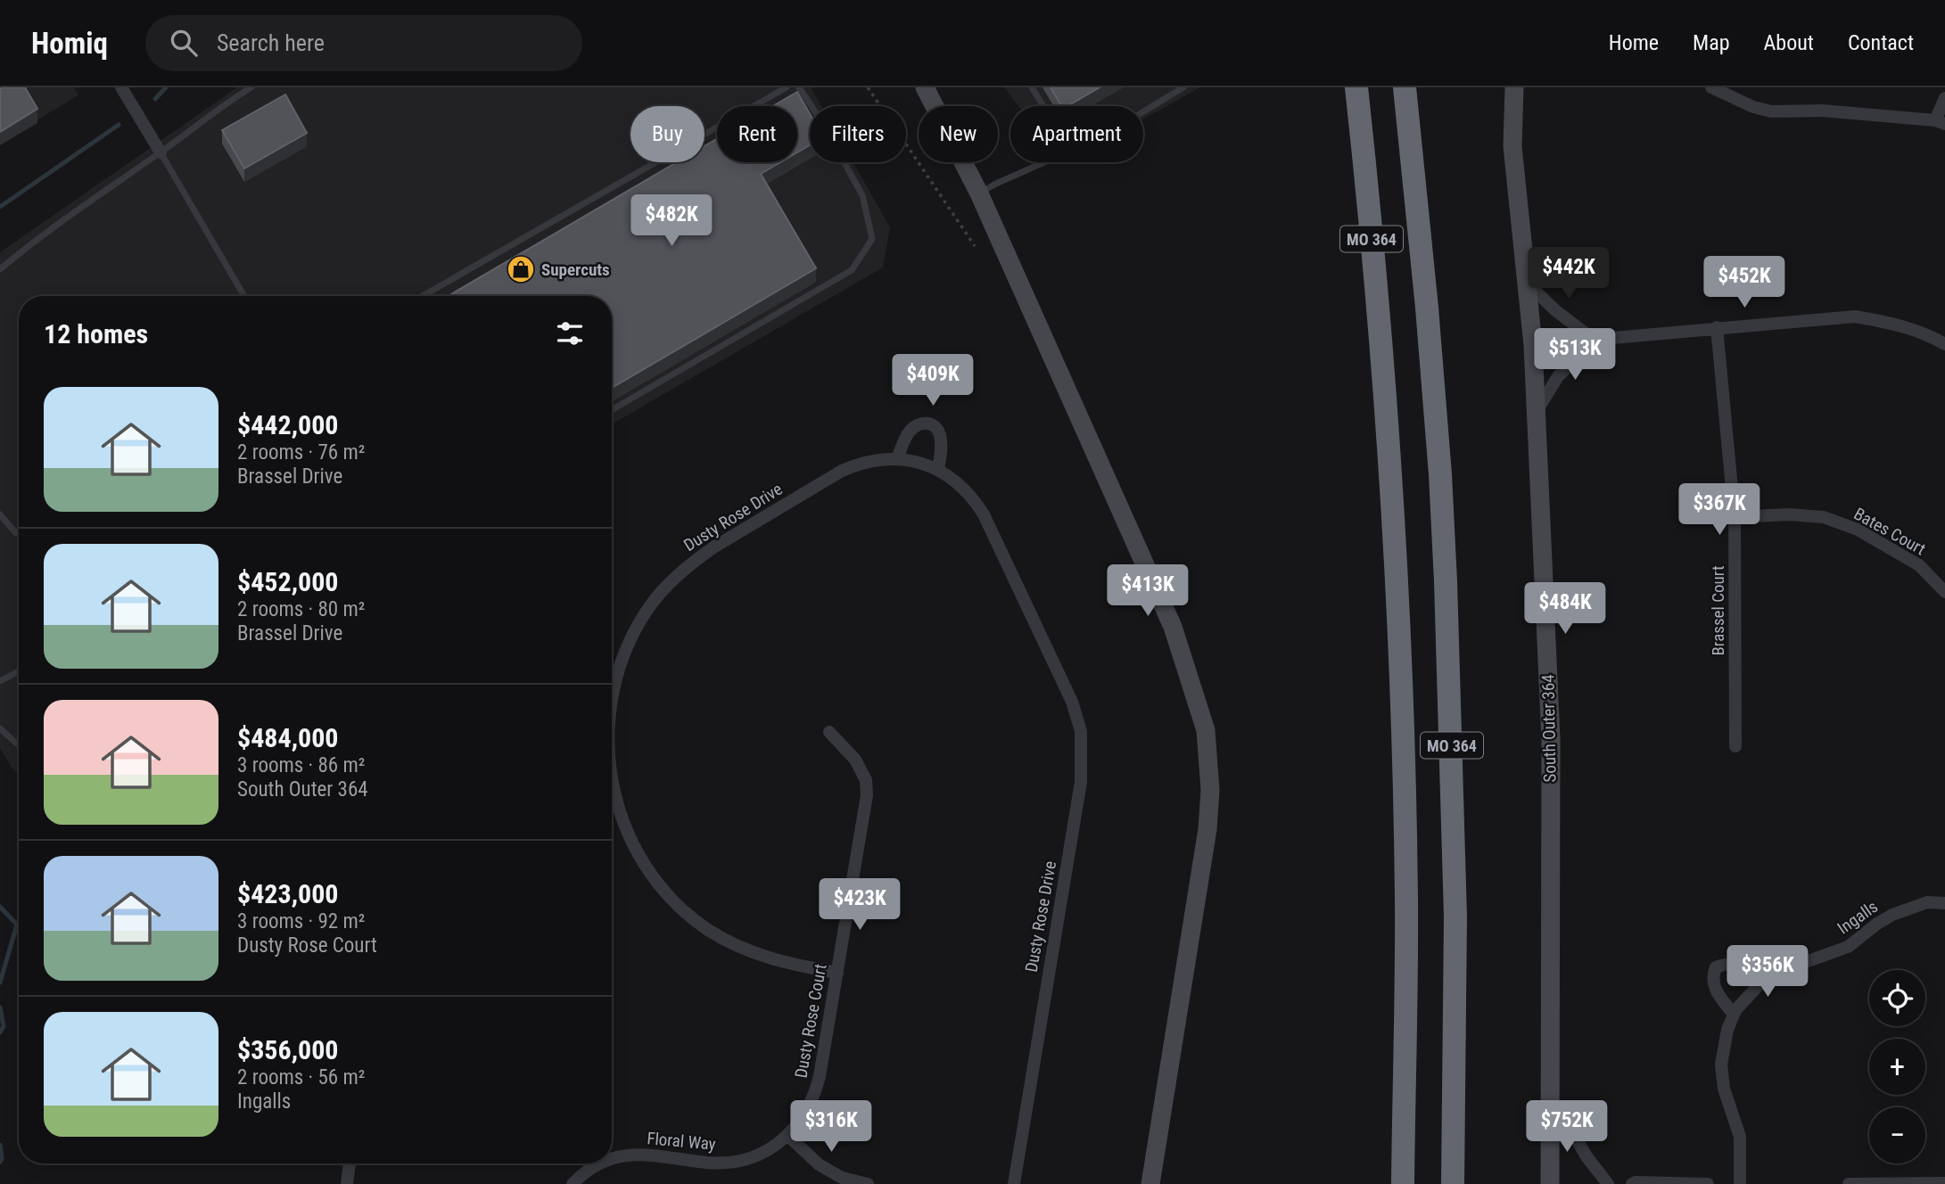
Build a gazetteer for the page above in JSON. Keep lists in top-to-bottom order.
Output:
{
  "streets": {
    "highway": ["MO 364"],
    "main road": ["South Outer 364"],
    "street": [
      "Dusty Rose Drive",
      "Bates Court",
      "Brassel Court",
      "Ingalls",
      "Dusty Rose Court",
      "Floral Way"
    ]
  },
  "crossings": [
    ["Dusty Rose Drive", "Dusty Rose Court"],
    ["Bates Court", "Brassel Court"],
    ["Dusty Rose Court", "Floral Way"]
  ],
  "places": {
    "shop": ["Supercuts"]
  },
  "page": {
    "header": "Homiq",
    "search": "Search here",
    "nav": [
      "Home",
      "Map",
      "About",
      "Contact"
    ],
    "chip": [
      "Buy",
      "Rent",
      "Filters",
      "New",
      "Apartment"
    ],
    "price": [
      "$482K",
      "$442K",
      "$452K",
      "$513K",
      "$409K",
      "$367K",
      "$413K",
      "$484K",
      "$423K",
      "$356K",
      "$316K",
      "$752K"
    ],
    "heading": "12 homes",
    "list": [
      {
        "name": "$442,000",
        "note": "2 rooms · 76 m² · Brassel Drive"
      },
      {
        "name": "$452,000",
        "note": "2 rooms · 80 m² · Brassel Drive"
      },
      {
        "name": "$484,000",
        "note": "3 rooms · 86 m² · South Outer 364"
      },
      {
        "name": "$423,000",
        "note": "3 rooms · 92 m² · Dusty Rose Court"
      },
      {
        "name": "$356,000",
        "note": "2 rooms · 56 m² · Ingalls"
      }
    ],
    "map_buttons": ["+", "−"]
  }
}
